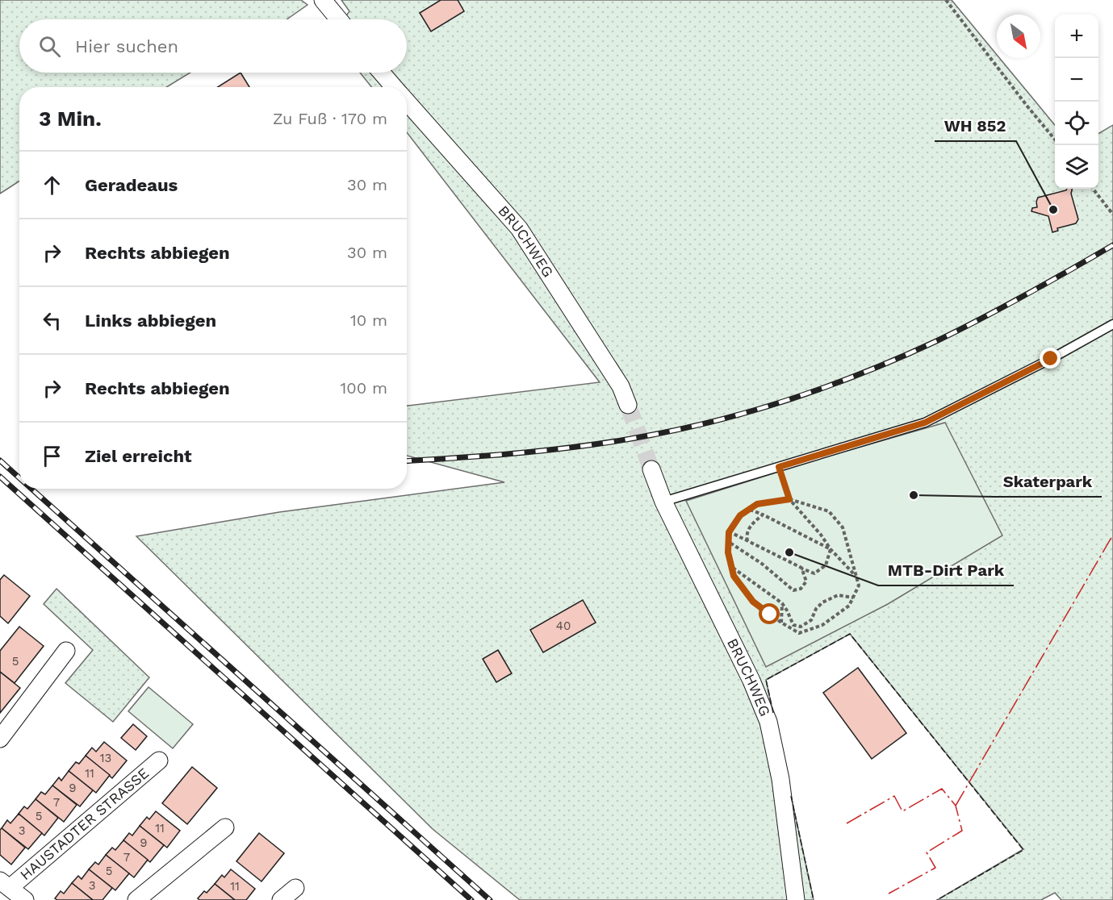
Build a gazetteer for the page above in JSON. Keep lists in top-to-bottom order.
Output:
{
  "streets": {
    "street": ["BRUCHWEG", "HAUSTADTER STRASSE"]
  },
  "places": ["WH 852", "Skaterpark", "MTB-Dirt Park"],
  "house_numbers": [
    "40",
    "5",
    "13",
    "11",
    "9",
    "7",
    "5",
    "11",
    "3",
    "9",
    "7",
    "5",
    "3",
    "11"
  ],
  "north": "bottom right",
  "page": {
    "map_buttons": ["+", "−"],
    "search": "Hier suchen",
    "heading": ["3 Min.", "Zu Fuß · 170 m"],
    "list": [
      ["Geradeaus", "30 m"],
      ["Rechts abbiegen", "30 m"],
      ["Links abbiegen", "10 m"],
      ["Rechts abbiegen", "100 m"],
      "Ziel erreicht"
    ]
  }
}
